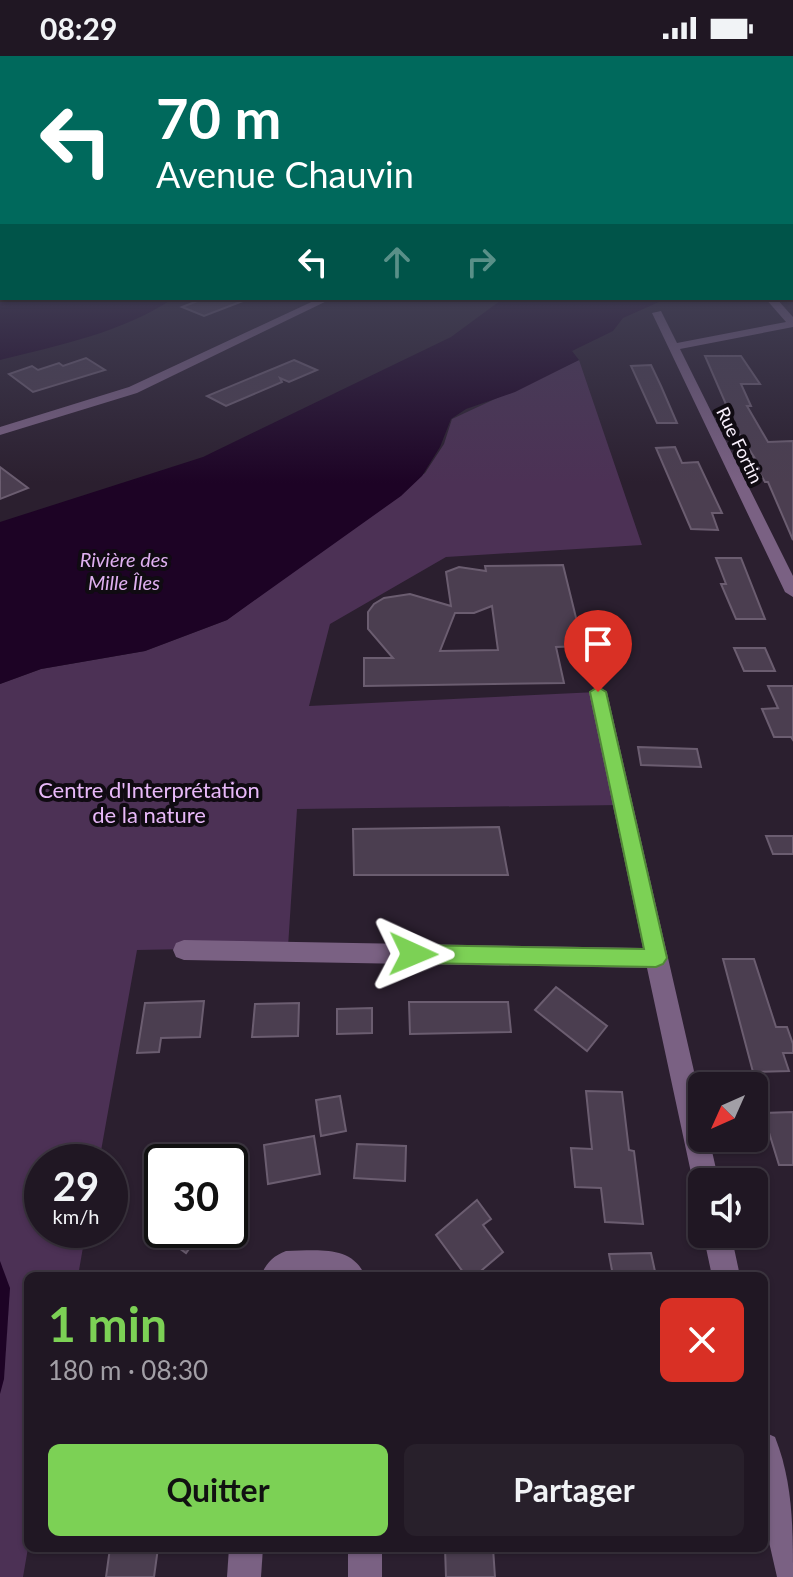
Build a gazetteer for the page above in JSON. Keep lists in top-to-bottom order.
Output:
{
  "streets": {
    "street": ["Rue Fortin"]
  },
  "water": ["Rivière des Mille Îles"],
  "parks": ["Centre d'Interprétation de la nature"],
  "north": "bottom left",
  "page": {
    "status": "08:29",
    "turn": ["70 m", "Avenue Chauvin"],
    "speed": "29 km/h",
    "limit": "30",
    "heading": ["1 min", "180 m · 08:30"],
    "buttons": ["Quitter", "Partager"]
  }
}
